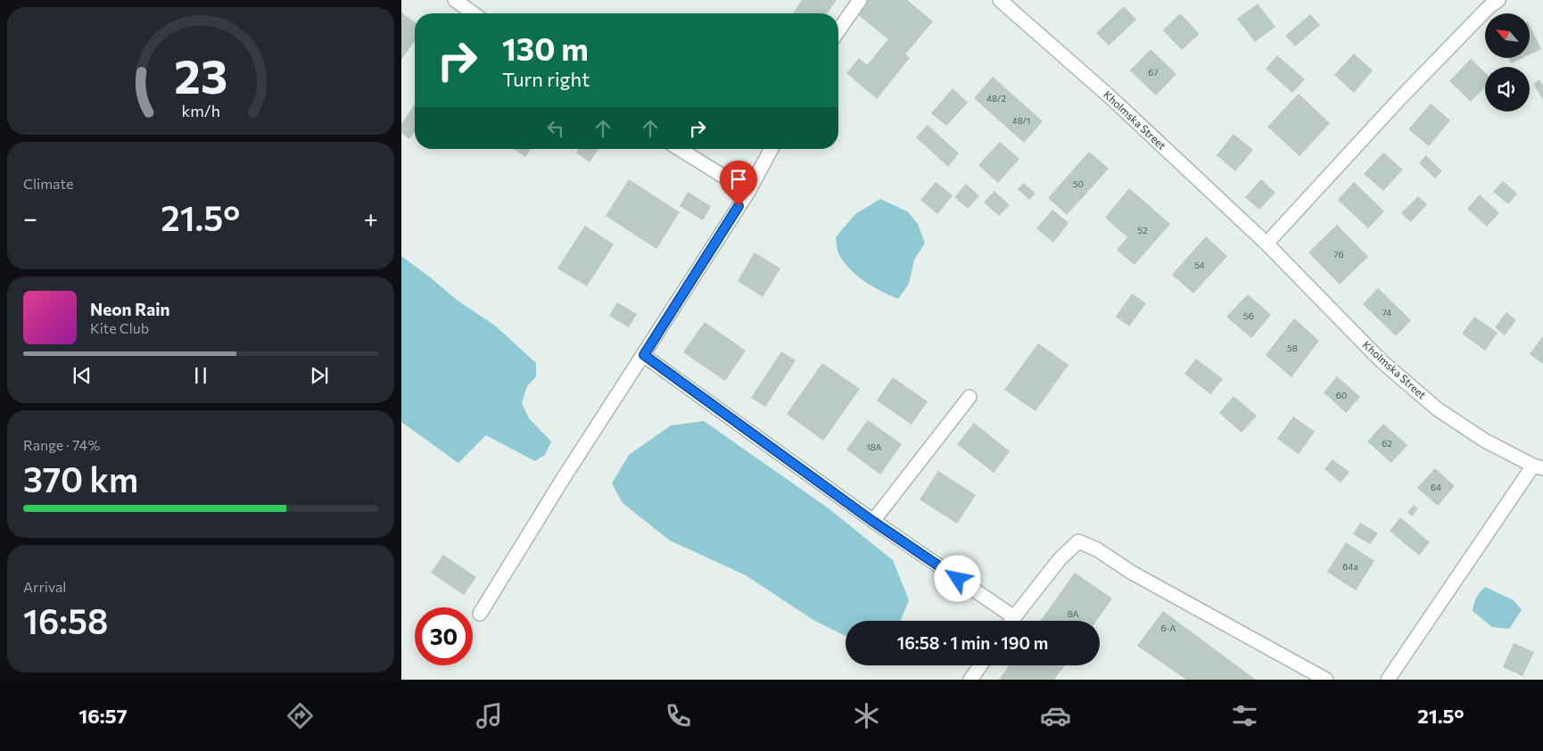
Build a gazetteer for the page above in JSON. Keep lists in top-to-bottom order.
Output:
{
  "streets": {
    "street": ["Kholmska Street"]
  },
  "house_numbers": [
    "67",
    "48/2",
    "48/1",
    "50",
    "52",
    "76",
    "54",
    "74",
    "56",
    "58",
    "60",
    "62",
    "18А",
    "64",
    "64а",
    "8А",
    "6-А"
  ],
  "north": "top left",
  "page": {
    "turn": ["130 m", "Turn right"],
    "tile": [
      "Climate",
      ["Range · 74%", "370 km"],
      ["Arrival", "16:58"]
    ],
    "heat": ["−", "21.5°", "+"],
    "song": ["Neon Rain", "Kite Club"],
    "limit": "30",
    "trip": "16:58 · 1 min · 190 m",
    "tabs": ["16:57", "21.5°"],
    "gauge": ["23", "km/h"]
  }
}
